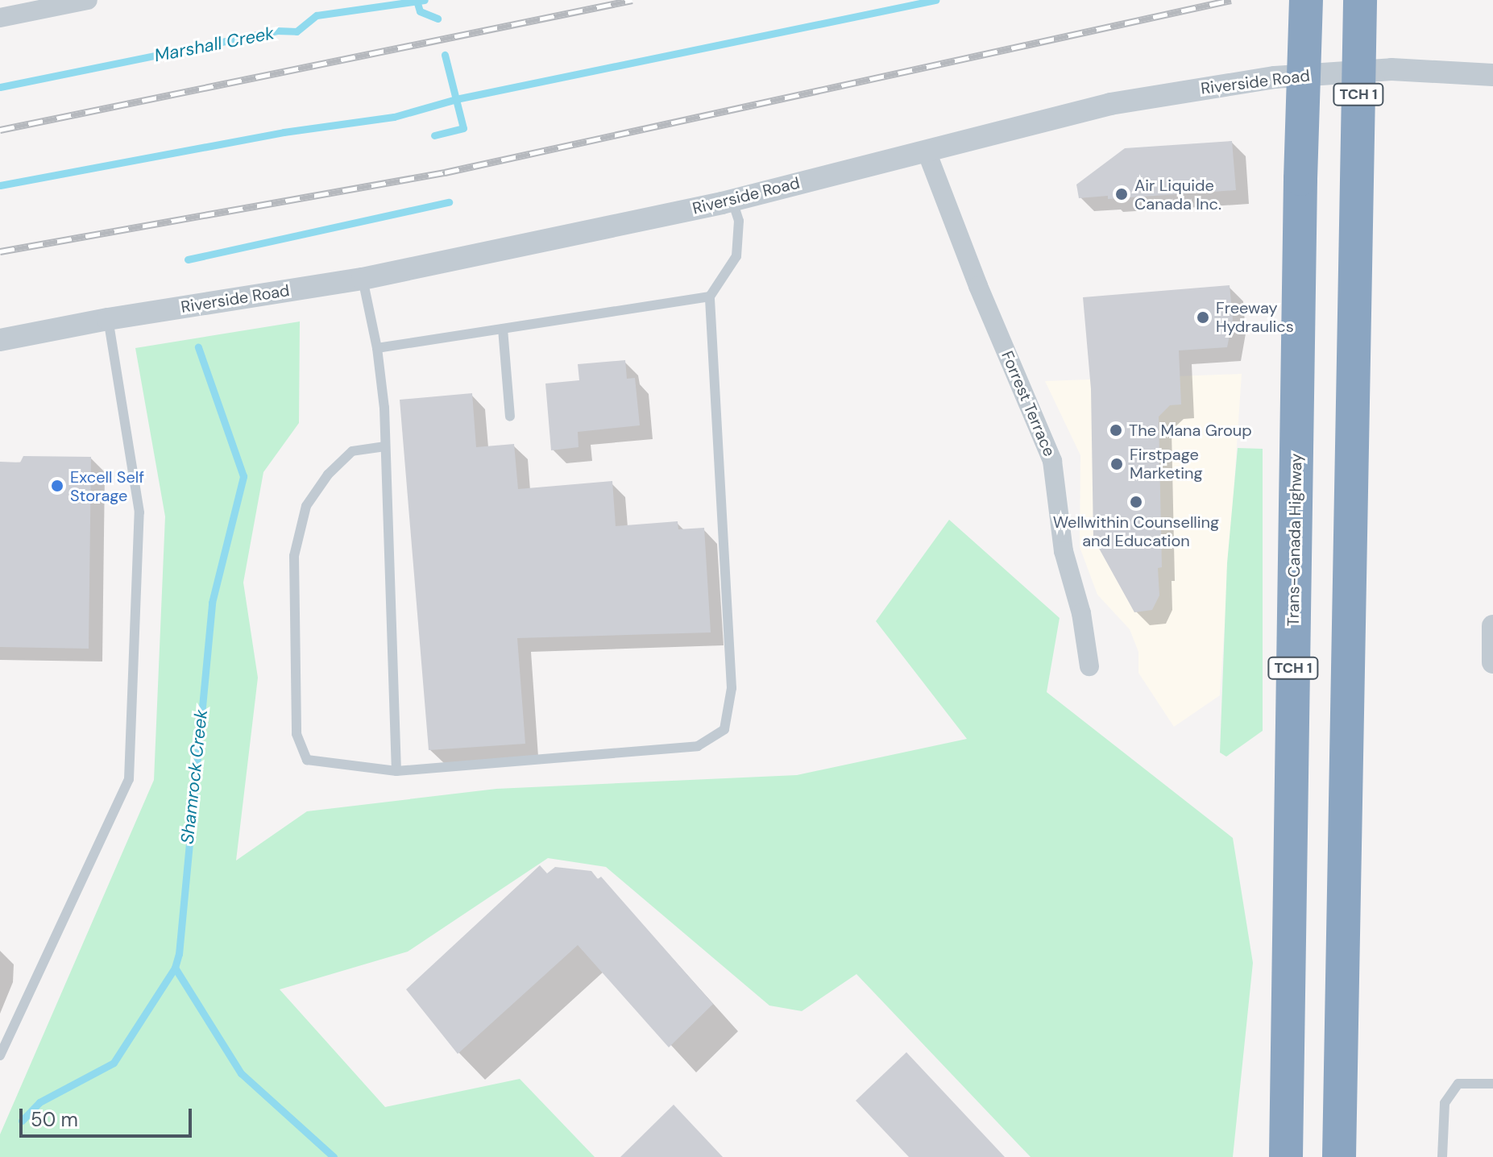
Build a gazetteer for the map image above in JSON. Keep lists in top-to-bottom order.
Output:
{
  "streets": {
    "highway": ["TCH 1", "Trans-Canada Highway"],
    "street": ["Riverside Road", "Forrest Terrace"]
  },
  "crossings": [
    ["Riverside Road", "Forrest Terrace"]
  ],
  "water": ["Marshall Creek", "Shamrock Creek"],
  "places": [
    "Air Liquide Canada Inc.",
    "Freeway Hydraulics",
    "The Mana Group",
    "Firstpage Marketing",
    "Excell Self Storage",
    "Wellwithin Counselling and Education"
  ],
  "scale_bar": "50 m"
}
